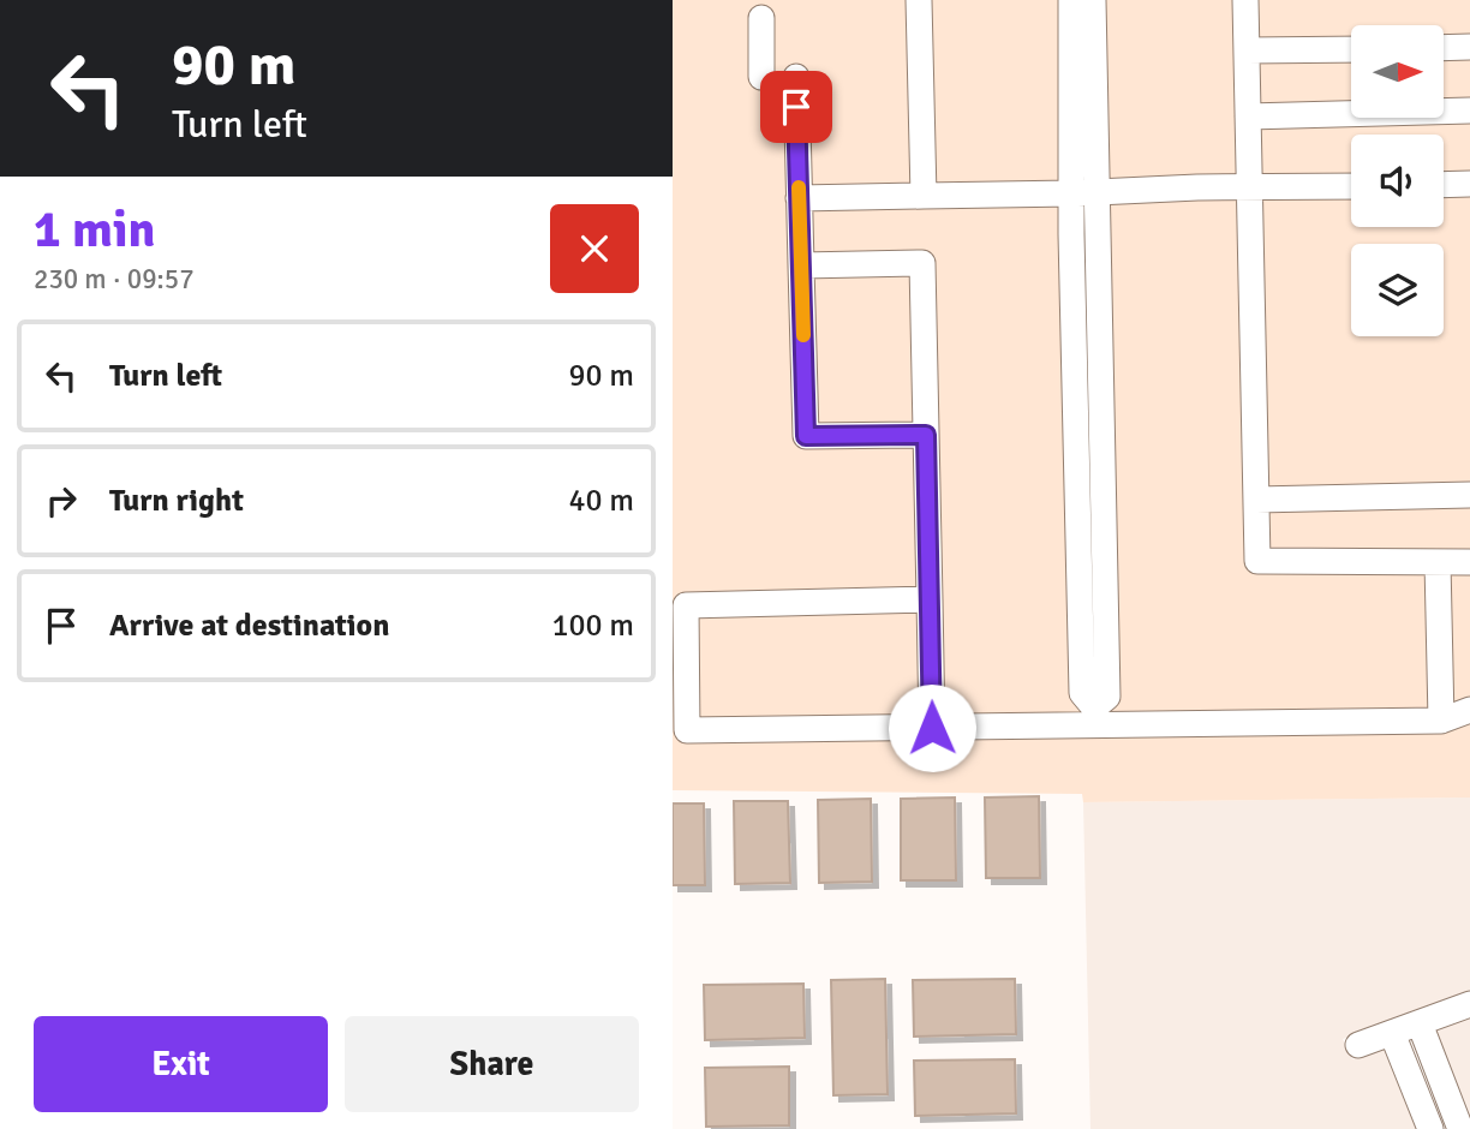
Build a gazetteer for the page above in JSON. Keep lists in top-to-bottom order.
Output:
{
  "north": "right",
  "page": {
    "turn": ["90 m", "Turn left"],
    "heading": ["1 min", "230 m · 09:57"],
    "list": [
      {
        "name": "Turn left",
        "value": "90 m"
      },
      {
        "name": "Turn right",
        "value": "40 m"
      },
      {
        "name": "Arrive at destination",
        "value": "100 m"
      }
    ],
    "buttons": ["Exit", "Share"]
  }
}
